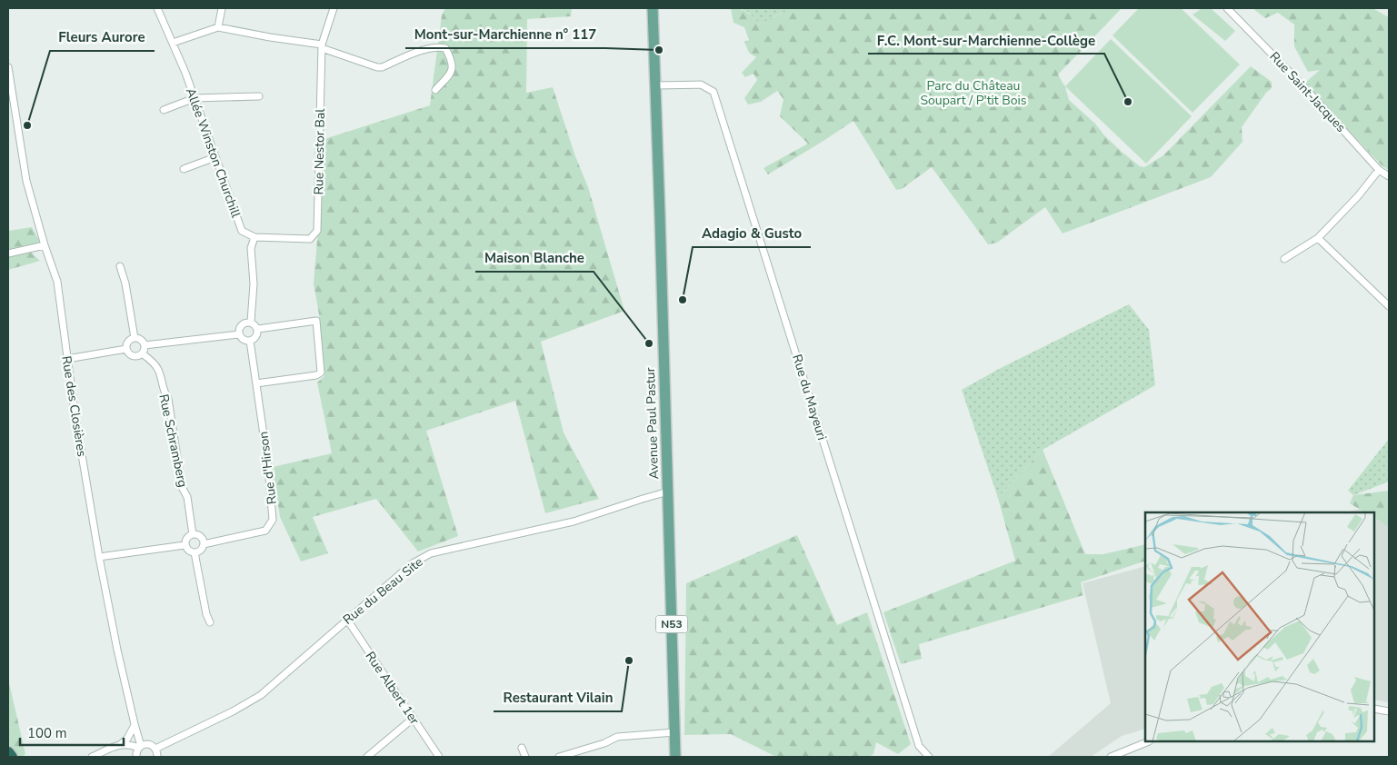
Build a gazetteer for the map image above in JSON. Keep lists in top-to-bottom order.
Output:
{
  "streets": {
    "main road": ["Avenue Paul Pastur", "N53"],
    "street": [
      "Rue Saint-Jacques",
      "Rue Nestor Bal",
      "Allée Winston Churchill",
      "Rue du Mayeuri",
      "Rue des Closières",
      "Rue Schramberg",
      "Rue d'Hirson",
      "Rue du Beau Site",
      "Rue Albert 1er"
    ]
  },
  "crossings": [
    ["Rue Nestor Bal", "Allée Winston Churchill"],
    ["Rue du Mayeuri", "Avenue Paul Pastur"],
    ["Avenue Paul Pastur", "Rue du Beau Site"],
    ["Rue Schramberg", "Rue d'Hirson"],
    ["Rue du Beau Site", "Rue Albert 1er"]
  ],
  "parks": ["Parc du Château Soupart / P'tit Bois"],
  "places": [
    "Mont-sur-Marchienne n° 117",
    "F.C. Mont-sur-Marchienne-Collège",
    "Fleurs Aurore",
    "Adagio & Gusto",
    "Maison Blanche",
    "Restaurant Vilain"
  ],
  "scale_bar": "100 m"
}
